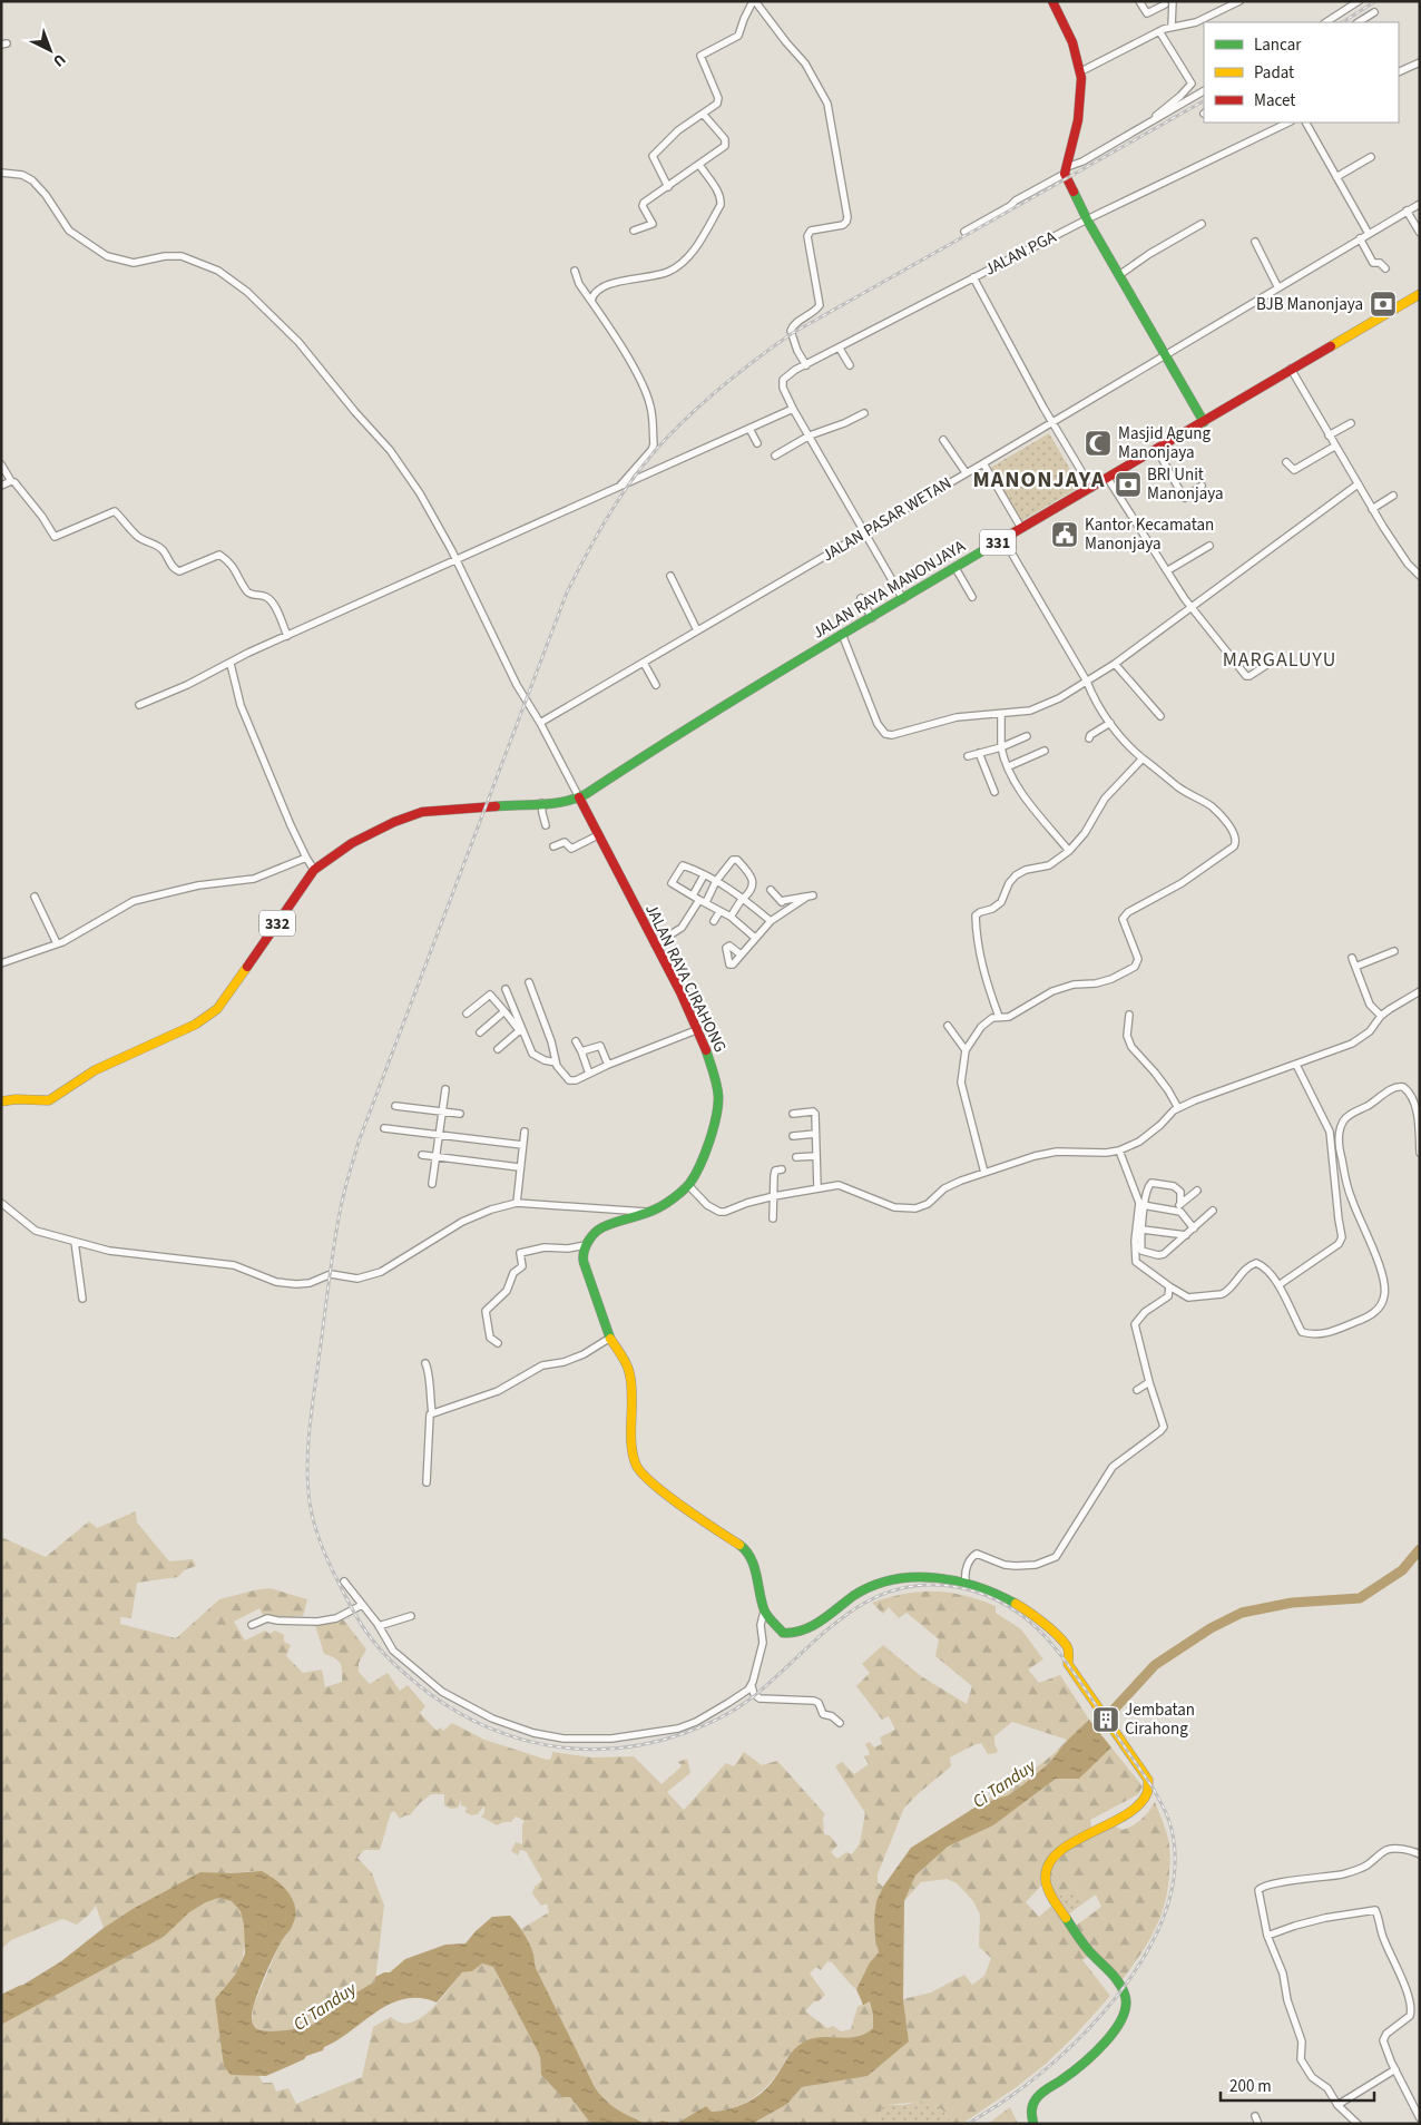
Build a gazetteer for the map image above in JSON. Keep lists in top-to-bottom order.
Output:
{
  "streets": {
    "main road": [
      "331",
      "JALAN RAYA MANONJAYA",
      "332",
      "JALAN RAYA CIRAHONG"
    ],
    "street": ["JALAN PGA", "JALAN PASAR WETAN"]
  },
  "crossings": [
    ["JALAN RAYA MANONJAYA", "332"],
    ["JALAN RAYA MANONJAYA", "JALAN RAYA CIRAHONG"],
    ["332", "JALAN RAYA CIRAHONG"]
  ],
  "districts": ["MANONJAYA", "MARGALUYU"],
  "water": ["Ci Tanduy"],
  "places": {
    "bank": ["BJB Manonjaya", "BRI Unit Manonjaya"],
    "mosque": ["Masjid Agung Manonjaya"],
    "public building": ["Kantor Kecamatan Manonjaya"],
    "building": ["Jembatan Cirahong"]
  },
  "legend": ["Lancar", "Padat", "Macet"],
  "scale_bar": "200 m",
  "north": "bottom right"
}
